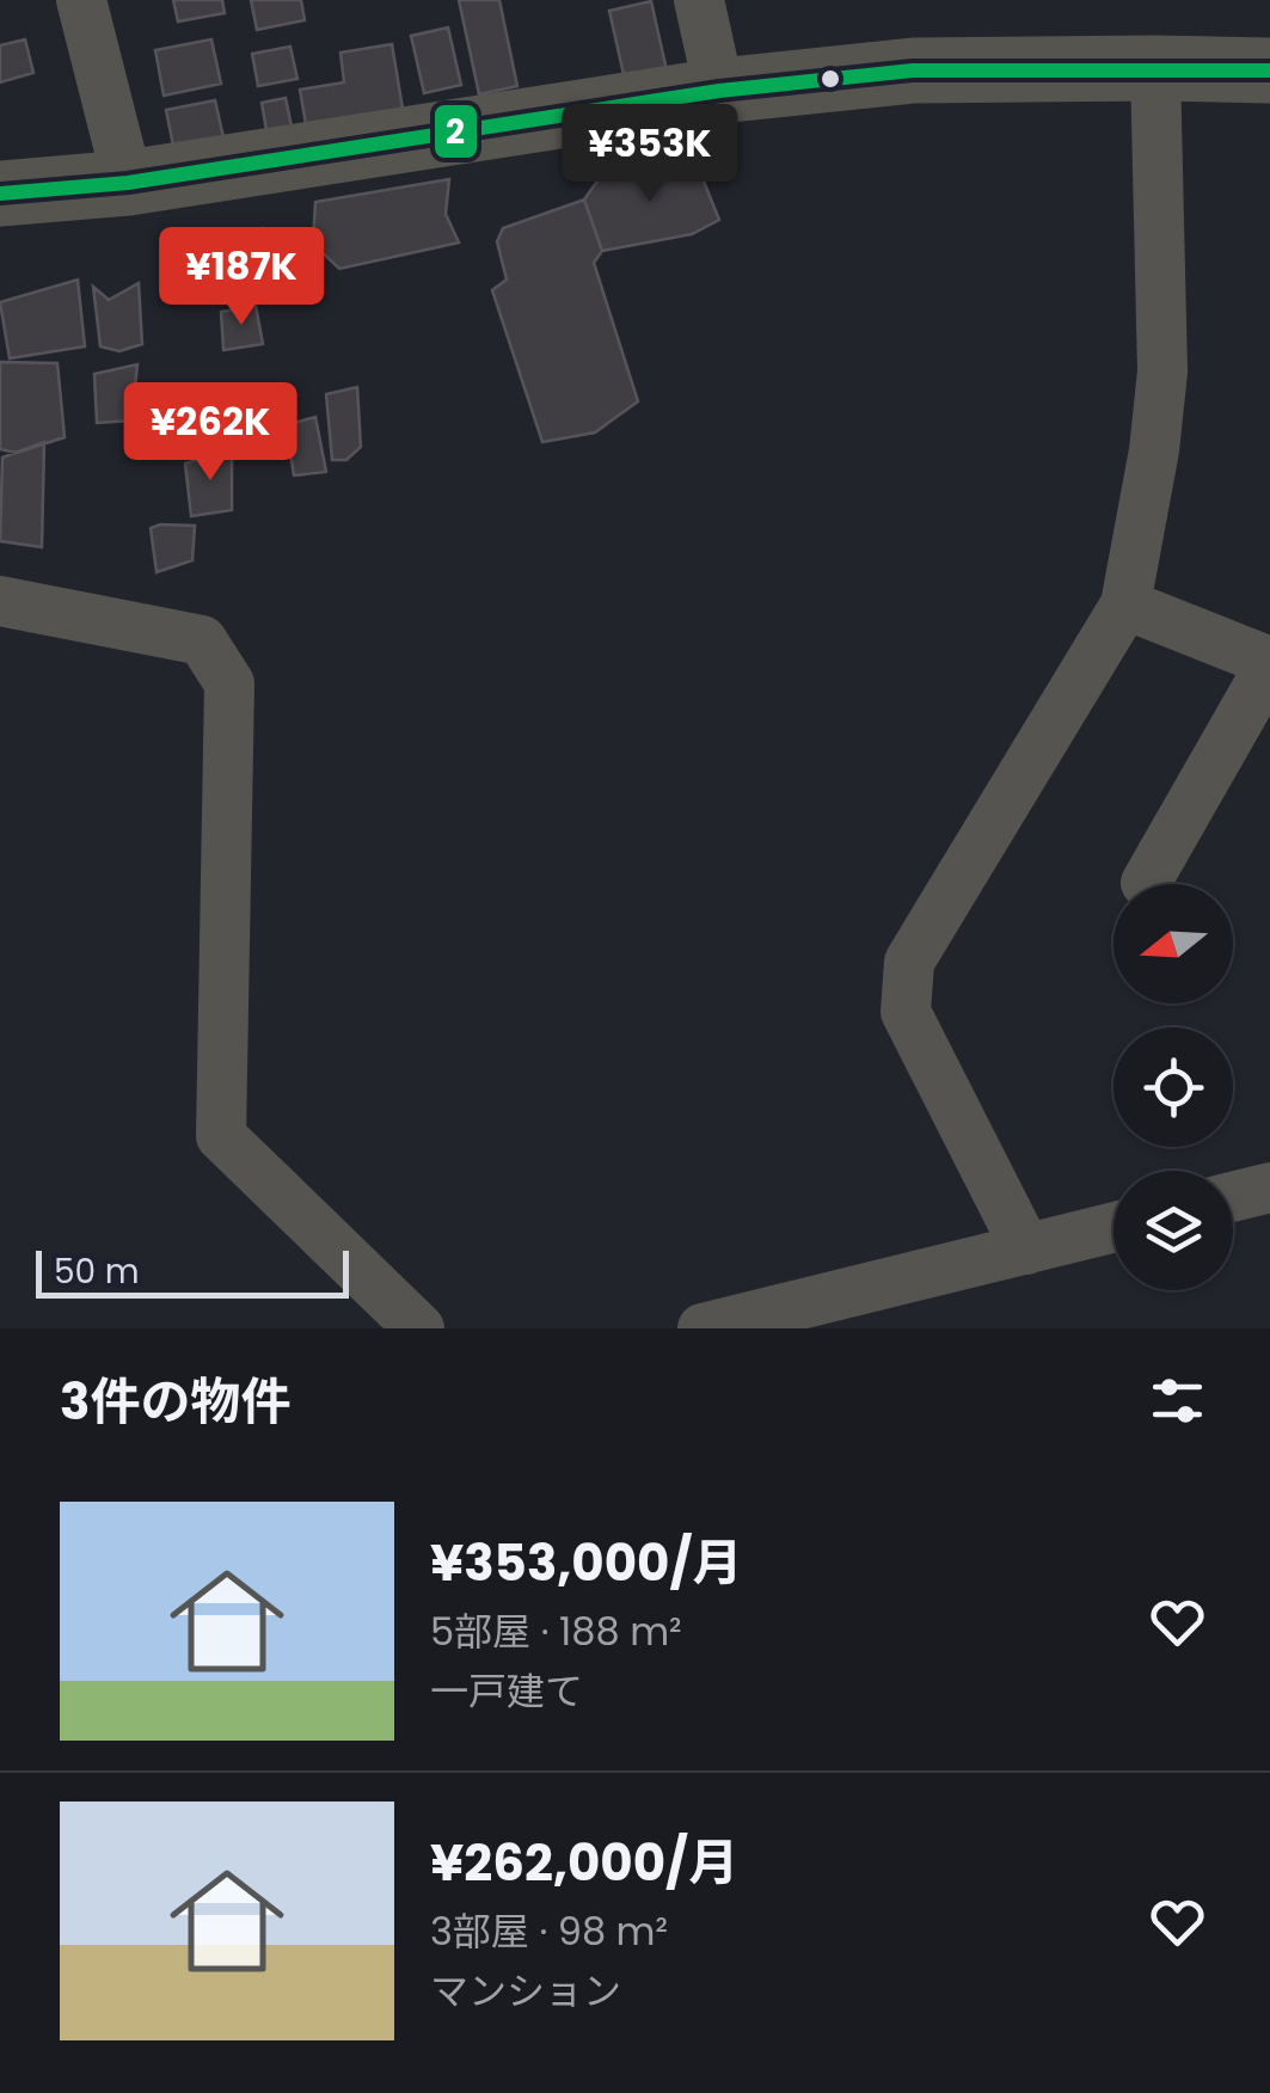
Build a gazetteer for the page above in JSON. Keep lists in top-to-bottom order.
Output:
{
  "lines": ["transit line 2"],
  "scale_bar": "50 m",
  "north": "left",
  "page": {
    "price": ["¥353K", "¥187K", "¥262K"],
    "scale": "50 m",
    "heading": "3件の物件",
    "list": [
      {
        "name": "¥353,000/月",
        "note": "5部屋 · 188 m² · 一戸建て"
      },
      {
        "name": "¥262,000/月",
        "note": "3部屋 · 98 m² · マンション"
      }
    ]
  }
}
